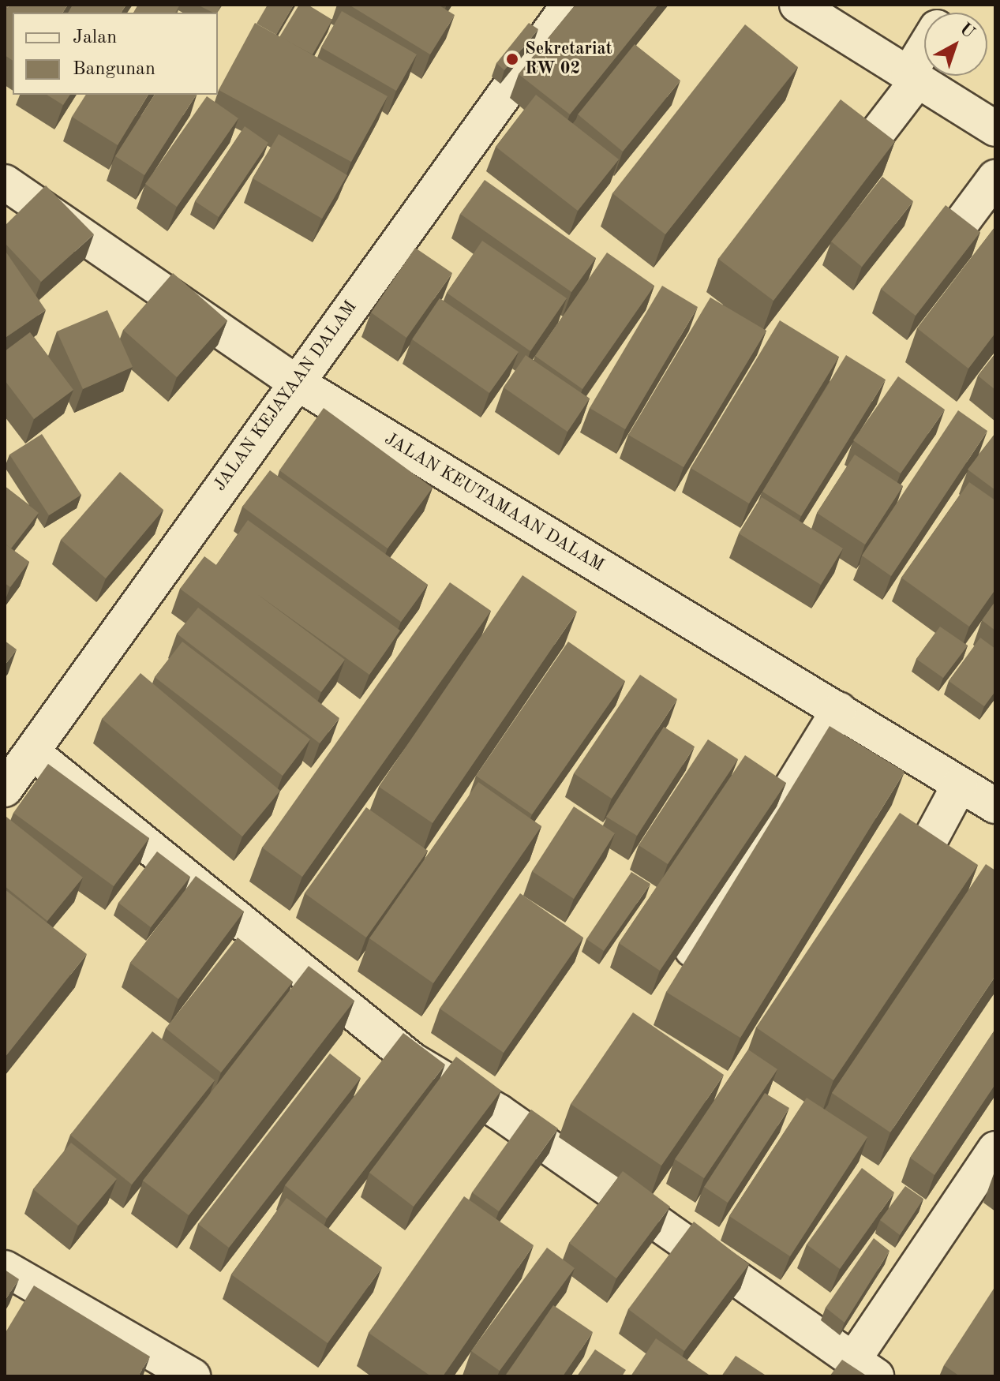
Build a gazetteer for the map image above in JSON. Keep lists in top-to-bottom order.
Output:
{
  "streets": {
    "street": ["JALAN KEJAYAAN DALAM", "JALAN KEUTAMAAN DALAM"]
  },
  "crossings": [
    ["JALAN KEJAYAAN DALAM", "JALAN KEUTAMAAN DALAM"]
  ],
  "places": ["Sekretariat RW 02"],
  "legend": ["Jalan", "Bangunan"],
  "north": "top right"
}
